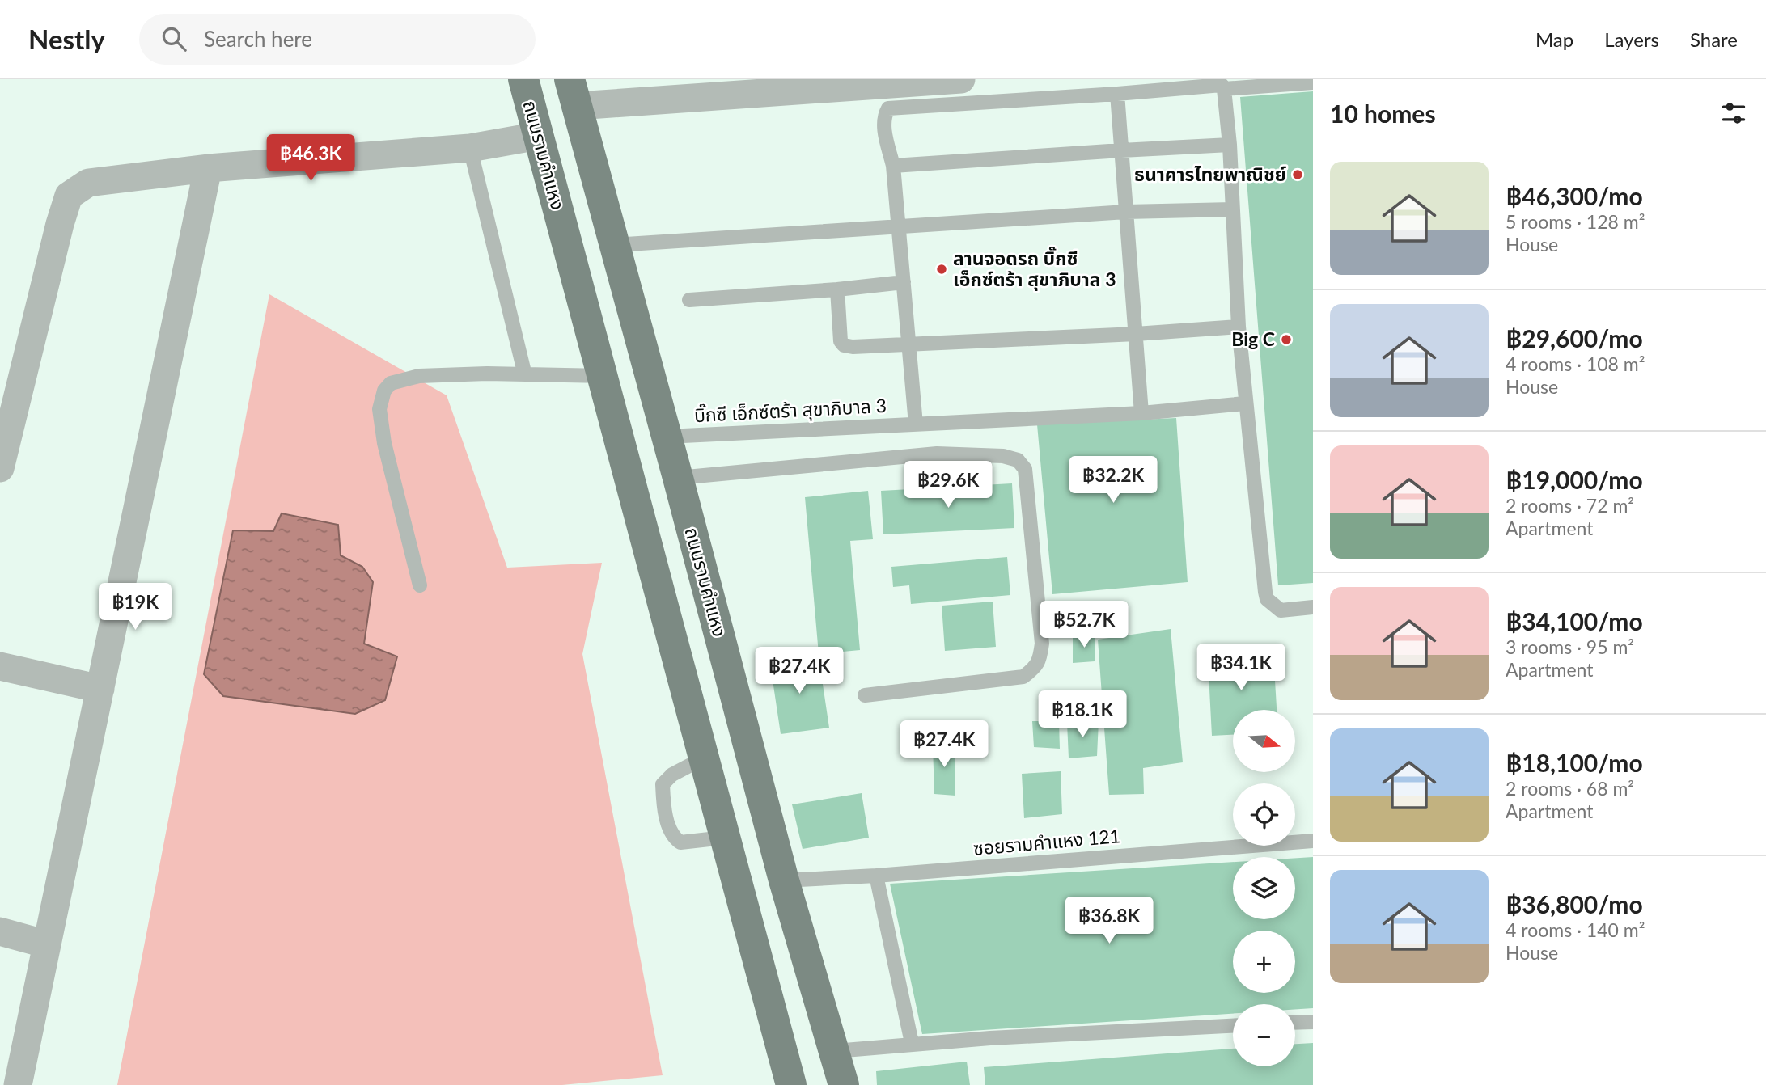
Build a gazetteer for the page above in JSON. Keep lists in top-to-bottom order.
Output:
{
  "streets": {
    "main road": ["ถนนรามคำแหง"],
    "lane": ["บิ๊กซี เอ็กซ์ตร้า สุขาภิบาล 3", "ซอยรามคำแหง 121"]
  },
  "crossings": [
    ["ถนนรามคำแหง", "บิ๊กซี เอ็กซ์ตร้า สุขาภิบาล 3"],
    ["ถนนรามคำแหง", "ซอยรามคำแหง 121"]
  ],
  "places": ["ธนาคารไทยพาณิชย์", "ลานจอดรถ บิ๊กซี เอ็กซ์ตร้า สุขาภิบาล 3", "Big C"],
  "north": "right",
  "page": {
    "header": "Nestly",
    "search": "Search here",
    "nav": ["Map", "Layers", "Share"],
    "heading": "10 homes",
    "price": [
      "฿46.3K",
      "฿32.2K",
      "฿29.6K",
      "฿19K",
      "฿52.7K",
      "฿34.1K",
      "฿27.4K",
      "฿18.1K",
      "฿27.4K",
      "฿36.8K"
    ],
    "list": [
      {
        "name": "฿46,300/mo",
        "note": "5 rooms · 128 m² · House"
      },
      {
        "name": "฿29,600/mo",
        "note": "4 rooms · 108 m² · House"
      },
      {
        "name": "฿19,000/mo",
        "note": "2 rooms · 72 m² · Apartment"
      },
      {
        "name": "฿34,100/mo",
        "note": "3 rooms · 95 m² · Apartment"
      },
      {
        "name": "฿18,100/mo",
        "note": "2 rooms · 68 m² · Apartment"
      },
      {
        "name": "฿36,800/mo",
        "note": "4 rooms · 140 m² · House"
      }
    ],
    "map_buttons": ["+", "−"]
  }
}
